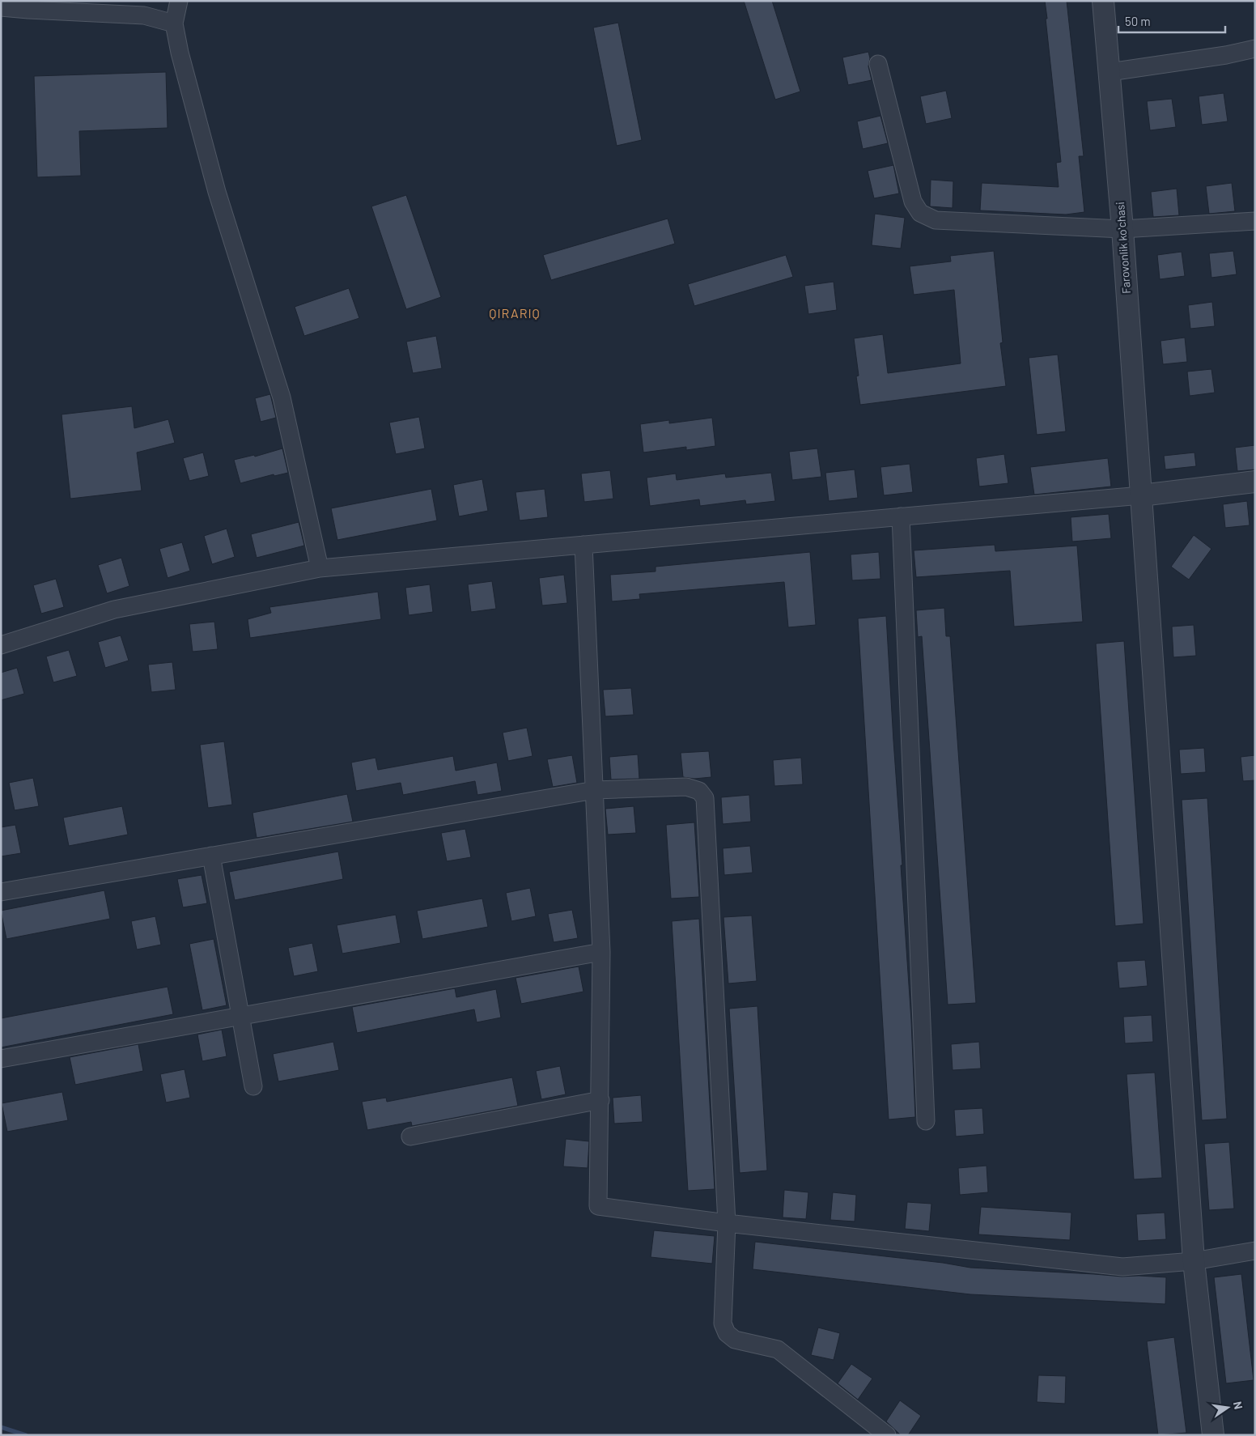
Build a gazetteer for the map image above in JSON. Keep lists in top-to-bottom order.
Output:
{
  "streets": {
    "street": ["Farovonlik koʻchasi"]
  },
  "districts": ["QIRARIQ"],
  "scale_bar": "50 m",
  "north": "right"
}
